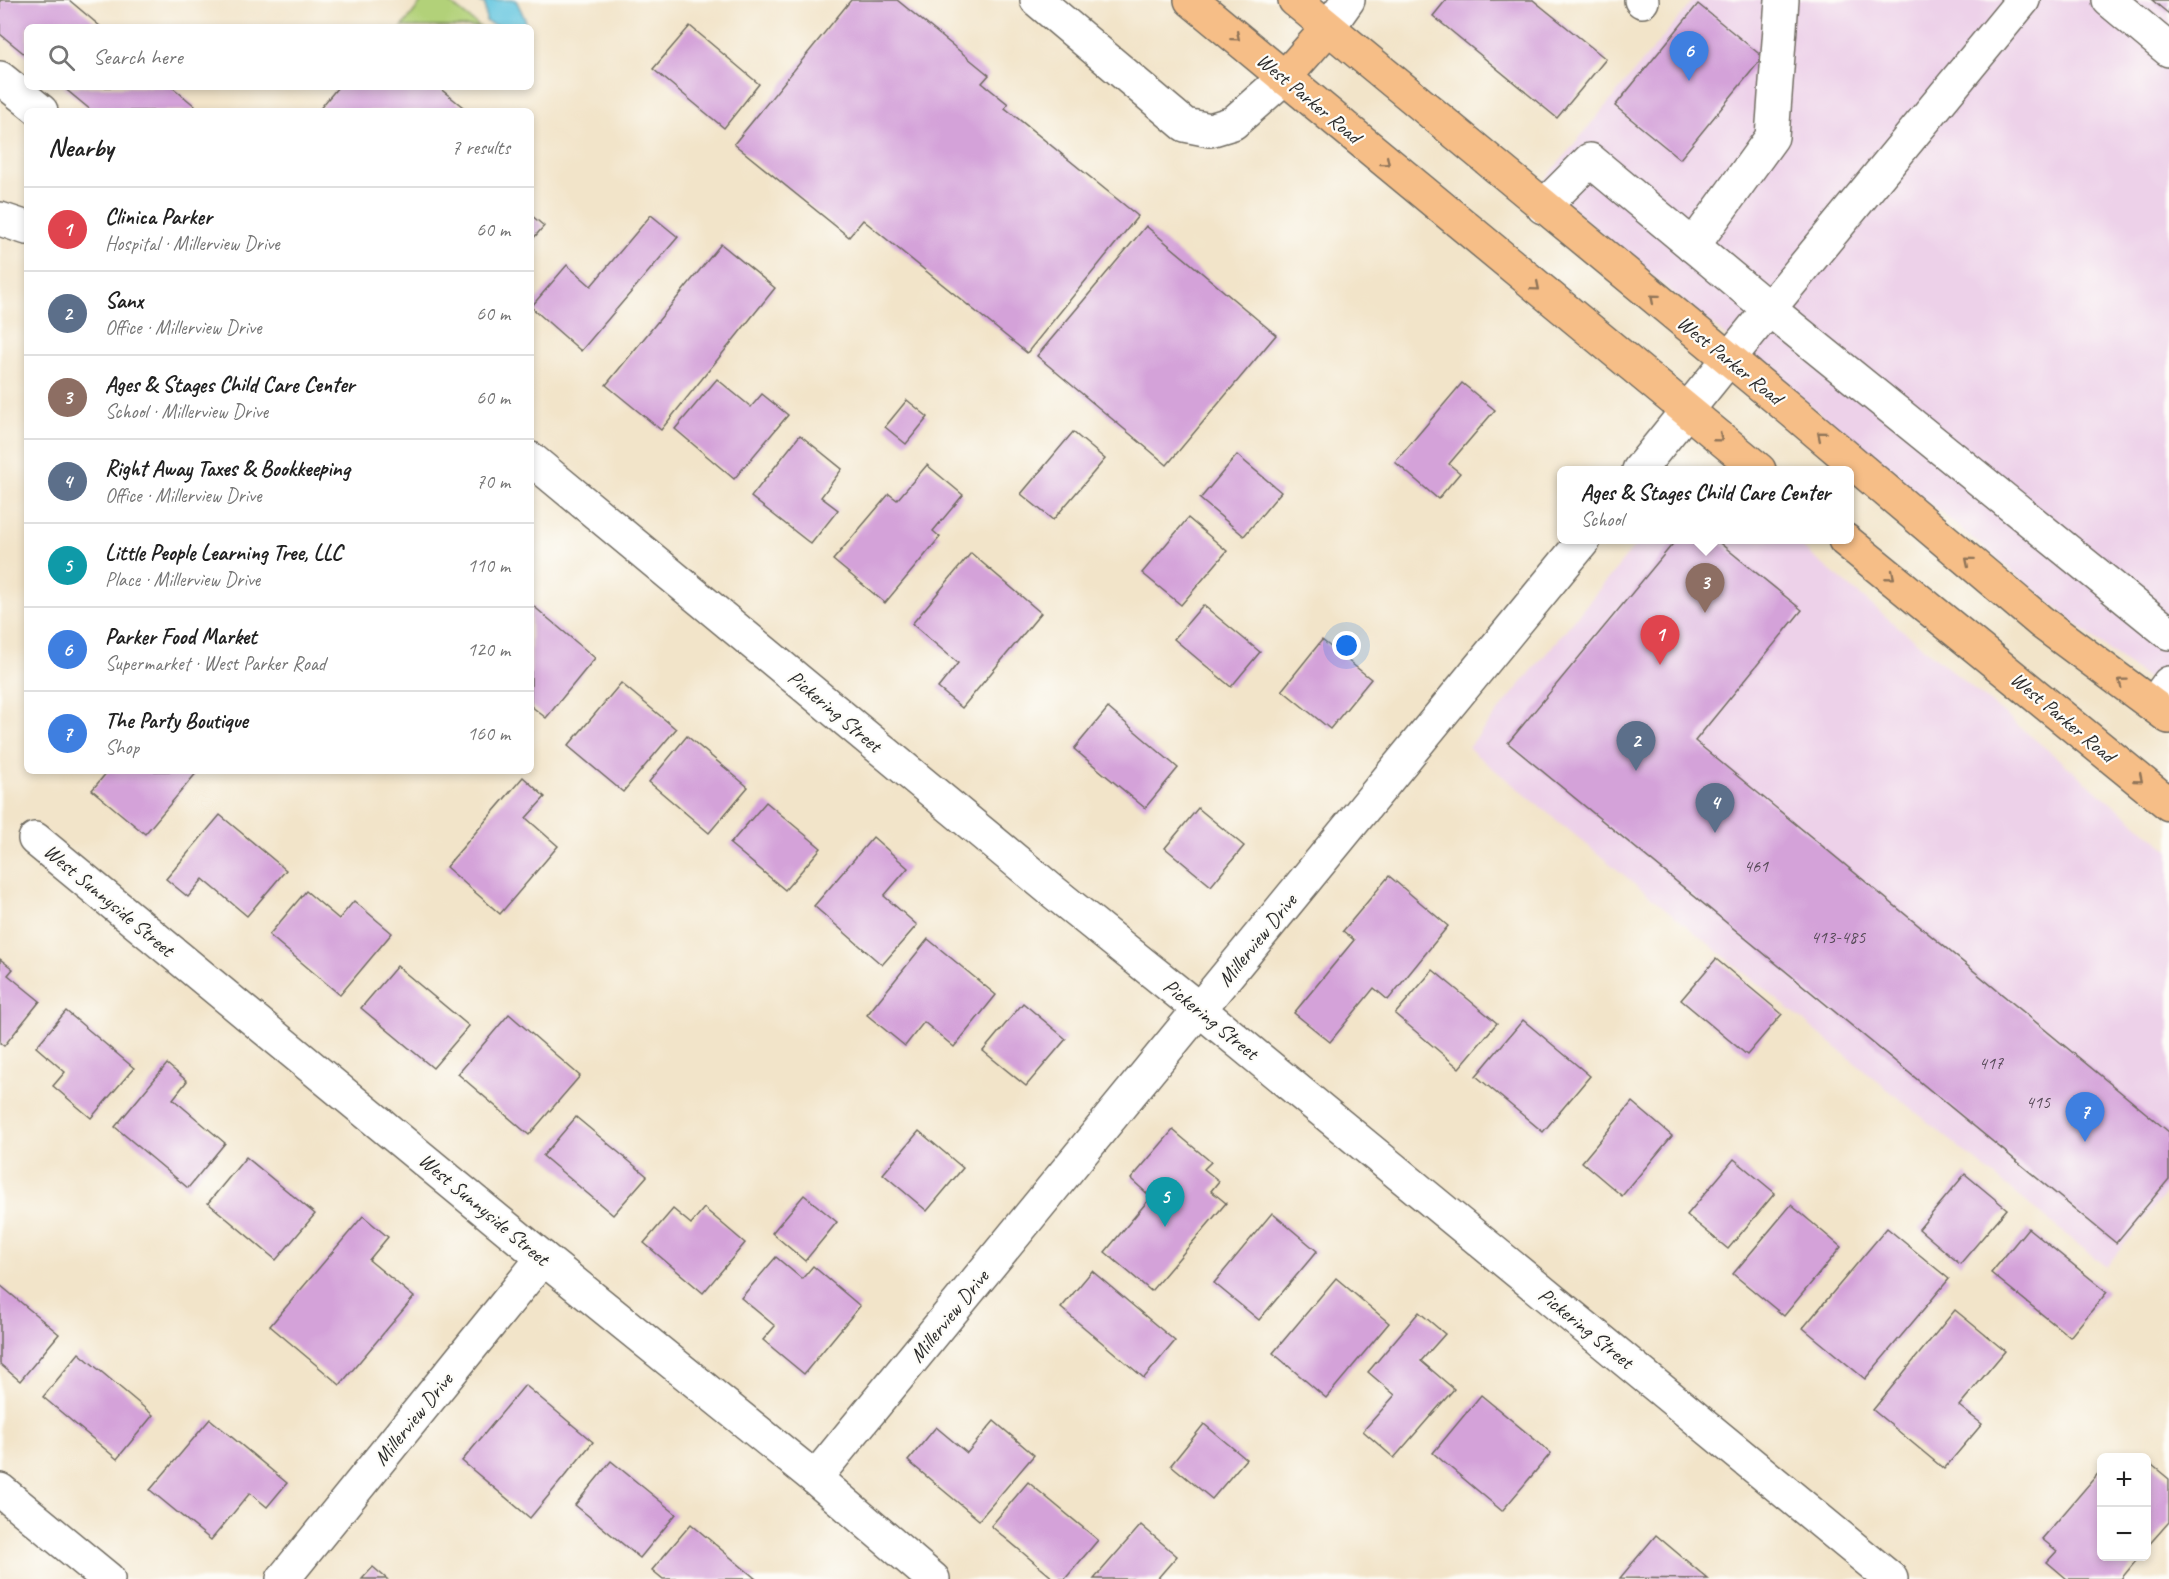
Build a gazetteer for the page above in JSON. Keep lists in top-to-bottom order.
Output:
{
  "streets": {
    "main road": ["West Parker Road"],
    "street": ["Pickering Street", "West Sunnyside Street", "Millerview Drive"]
  },
  "crossings": [
    ["Pickering Street", "Millerview Drive"],
    ["West Sunnyside Street", "Millerview Drive"]
  ],
  "house_numbers": [
    "461",
    "413-485",
    "417",
    "415"
  ],
  "page": {
    "search": "Search here",
    "pins": [
      "6",
      "3",
      "1",
      "2",
      "4",
      "7",
      "5"
    ],
    "heading": ["Nearby", "7 results"],
    "list": [
      {
        "mark": "1",
        "name": "Clinica Parker",
        "note": "Hospital · Millerview Drive",
        "value": "60 m"
      },
      {
        "mark": "2",
        "name": "Sanx",
        "note": "Office · Millerview Drive",
        "value": "60 m"
      },
      {
        "mark": "3",
        "name": "Ages & Stages Child Care Center",
        "note": "School · Millerview Drive",
        "value": "60 m"
      },
      {
        "mark": "4",
        "name": "Right Away Taxes & Bookkeeping",
        "note": "Office · Millerview Drive",
        "value": "70 m"
      },
      {
        "mark": "5",
        "name": "Little People Learning Tree, LLC",
        "note": "Place · Millerview Drive",
        "value": "110 m"
      },
      {
        "mark": "6",
        "name": "Parker Food Market",
        "note": "Supermarket · West Parker Road",
        "value": "120 m"
      },
      {
        "mark": "7",
        "name": "The Party Boutique",
        "note": "Shop",
        "value": "160 m"
      }
    ],
    "popup": ["Ages & Stages Child Care Center", "School"],
    "map_buttons": ["+", "−"]
  }
}
